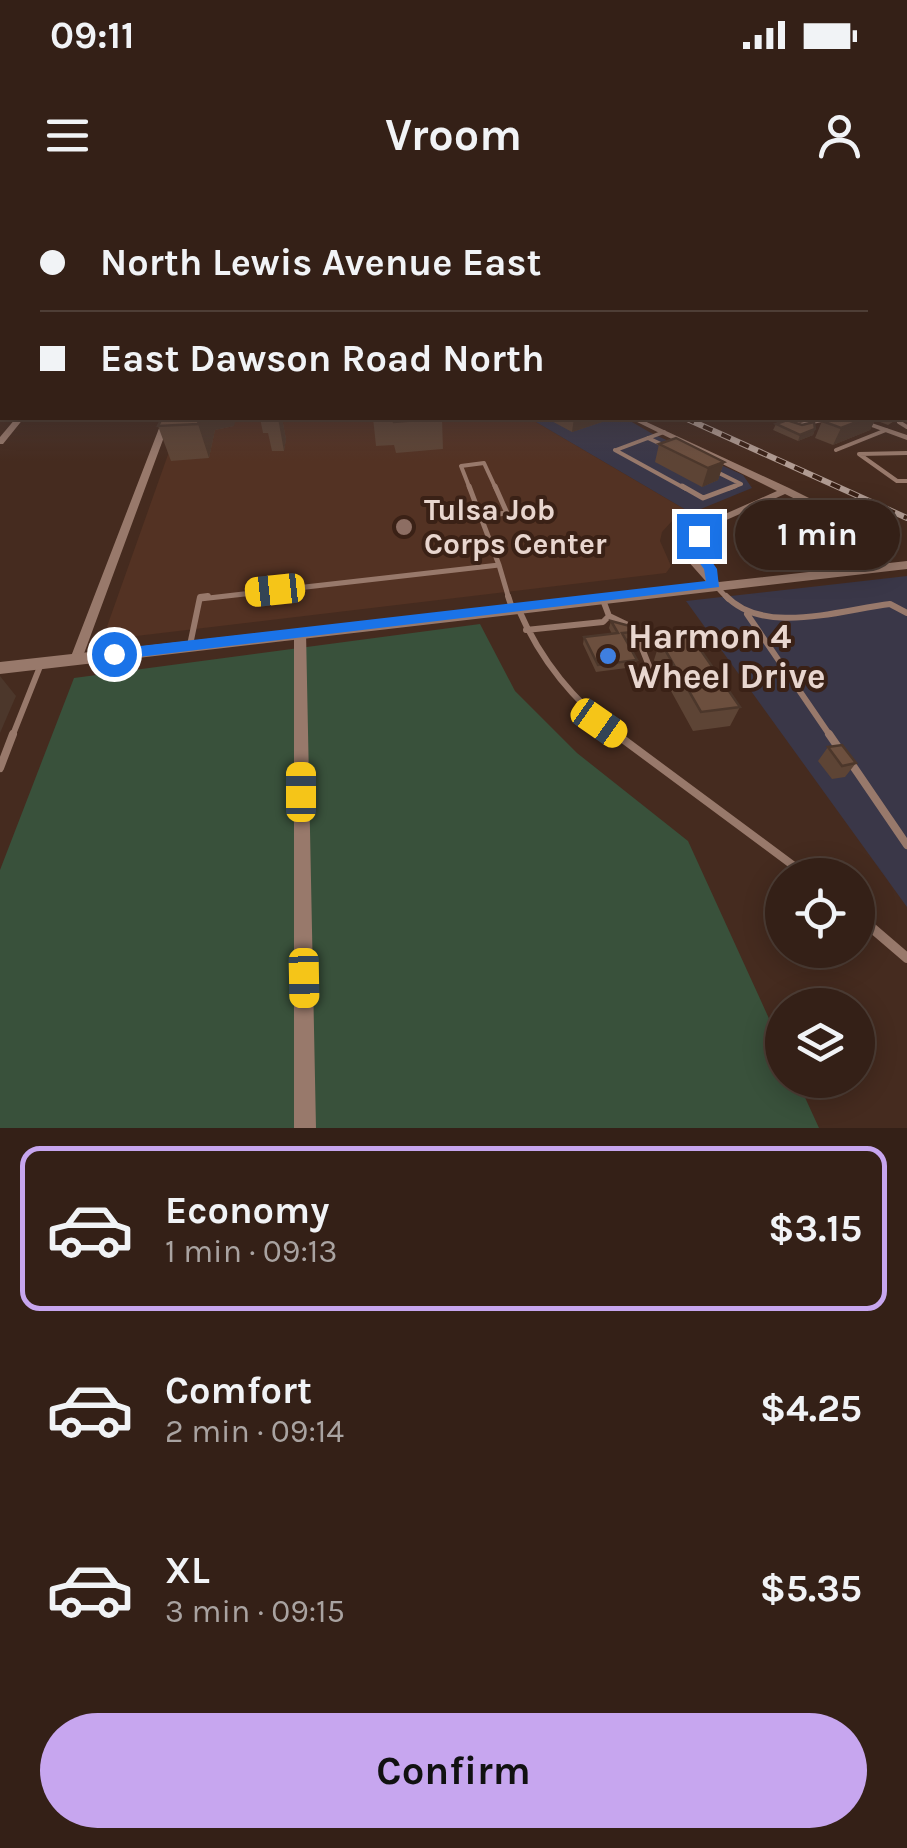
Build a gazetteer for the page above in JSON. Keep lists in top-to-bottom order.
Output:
{
  "places": ["Tulsa Job Corps Center", "Harmon 4 Wheel Drive"],
  "page": {
    "status": "09:11",
    "header": "Vroom",
    "banner": ["North Lewis Avenue East", "East Dawson Road North"],
    "bubble": "1 min",
    "list": [
      {
        "name": "Economy",
        "note": "1 min · 09:13",
        "value": "$3.15"
      },
      {
        "name": "Comfort",
        "note": "2 min · 09:14",
        "value": "$4.25"
      },
      {
        "name": "XL",
        "note": "3 min · 09:15",
        "value": "$5.35"
      }
    ],
    "buttons": "Confirm"
  }
}
